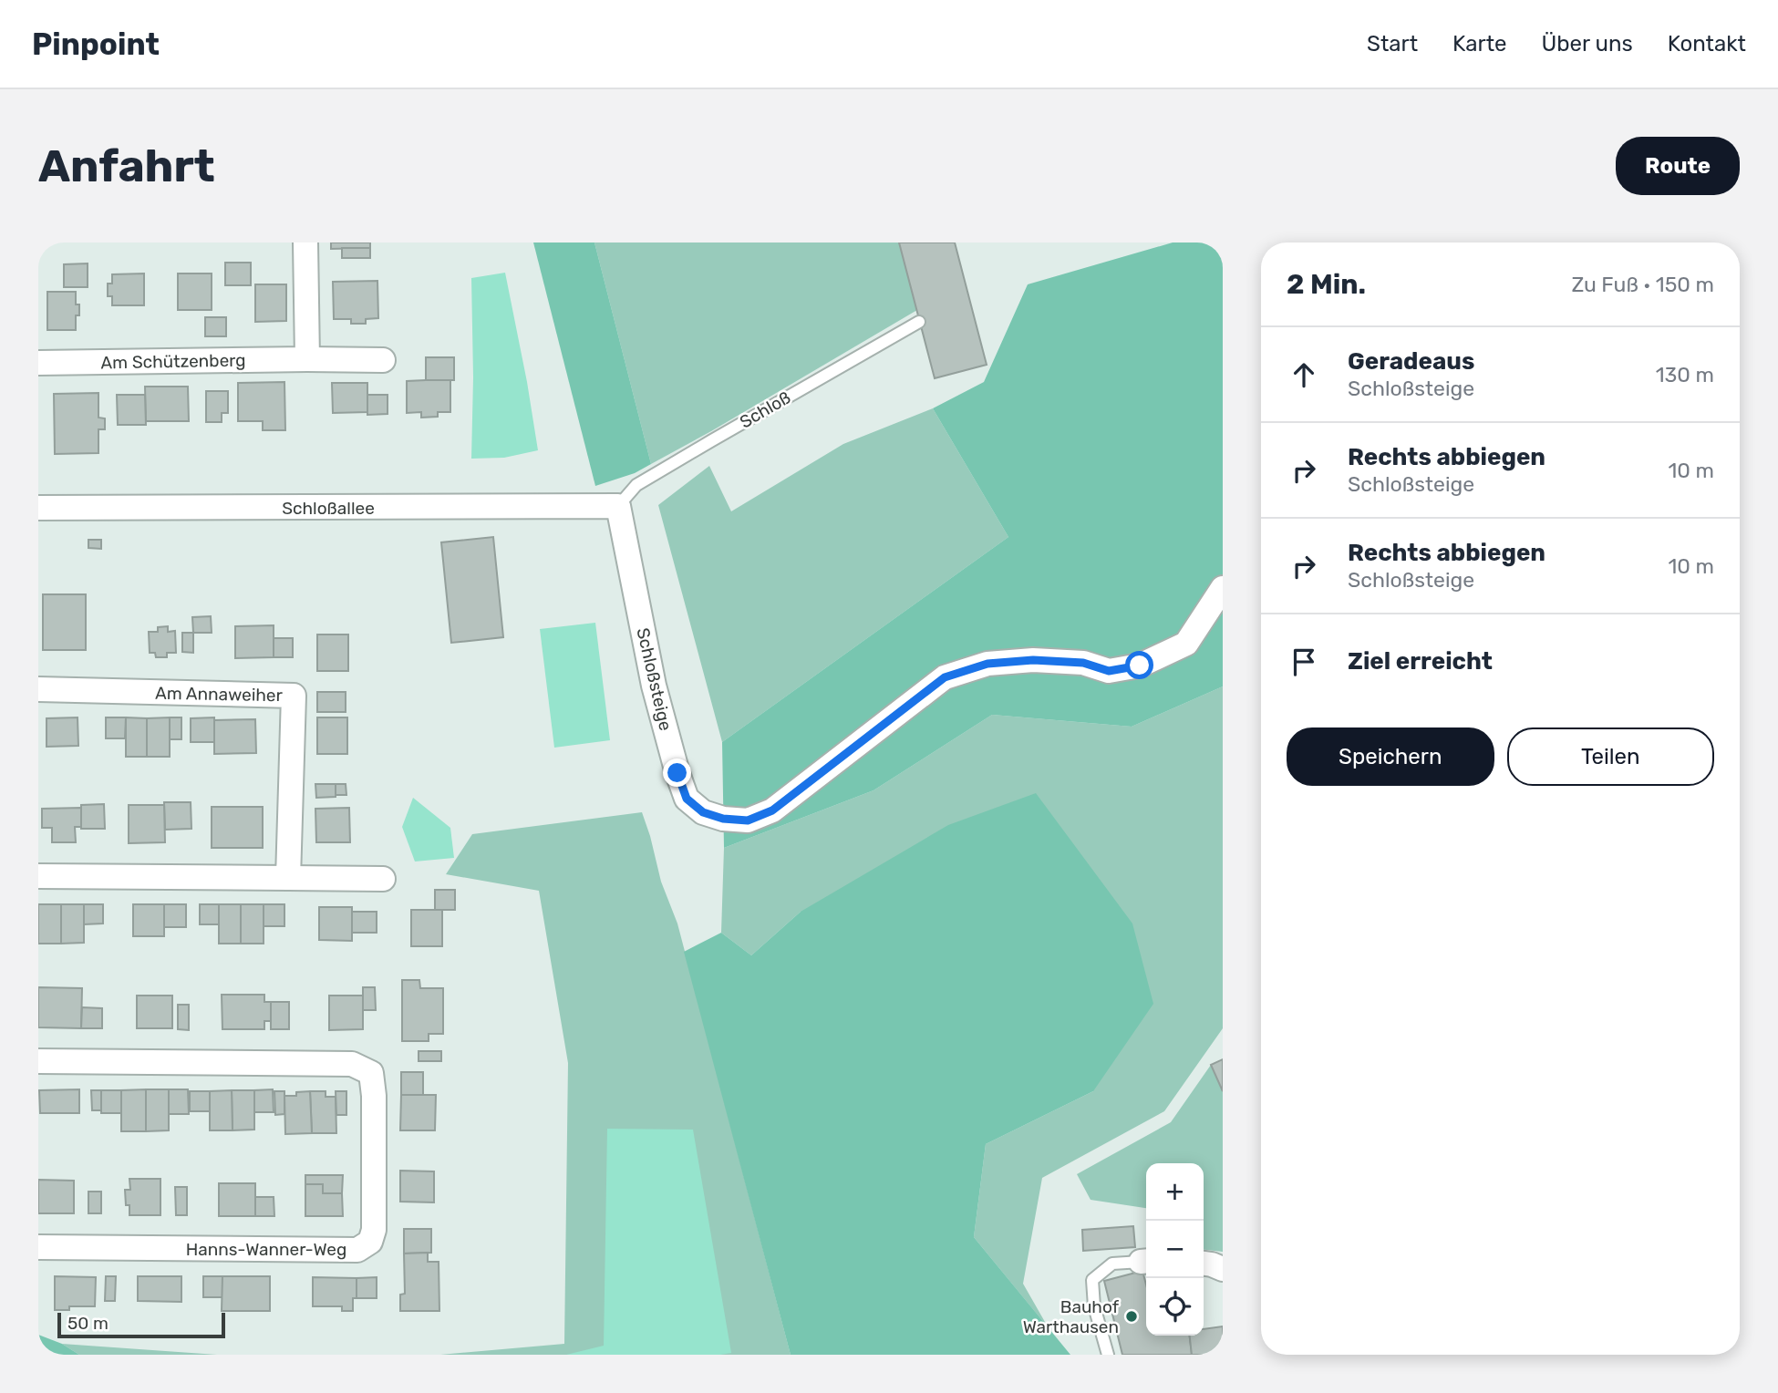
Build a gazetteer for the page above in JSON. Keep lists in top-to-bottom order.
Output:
{
  "streets": {
    "street": [
      "Am Schützenberg",
      "Schloßallee",
      "Schloßsteige",
      "Am Annaweiher",
      "Hanns-Wanner-Weg"
    ],
    "lane": ["Schloß"]
  },
  "crossings": [
    ["Schloß", "Schloßallee"],
    ["Schloß", "Schloßsteige"],
    ["Schloßallee", "Schloßsteige"]
  ],
  "places": ["Bauhof Warthausen"],
  "scale_bar": "50 m",
  "page": {
    "header": "Pinpoint",
    "nav": [
      "Start",
      "Karte",
      "Über uns",
      "Kontakt"
    ],
    "buttons": [
      "Route",
      ["Speichern", "Teilen"]
    ],
    "title": "Anfahrt",
    "heading": ["2 Min.", "Zu Fuß · 150 m"],
    "list": [
      ["Geradeaus", "Schloßsteige", "130 m"],
      ["Rechts abbiegen", "Schloßsteige", "10 m"],
      ["Rechts abbiegen", "Schloßsteige", "10 m"],
      "Ziel erreicht"
    ],
    "map_buttons": ["+", "−"],
    "scale": "50 m"
  }
}
